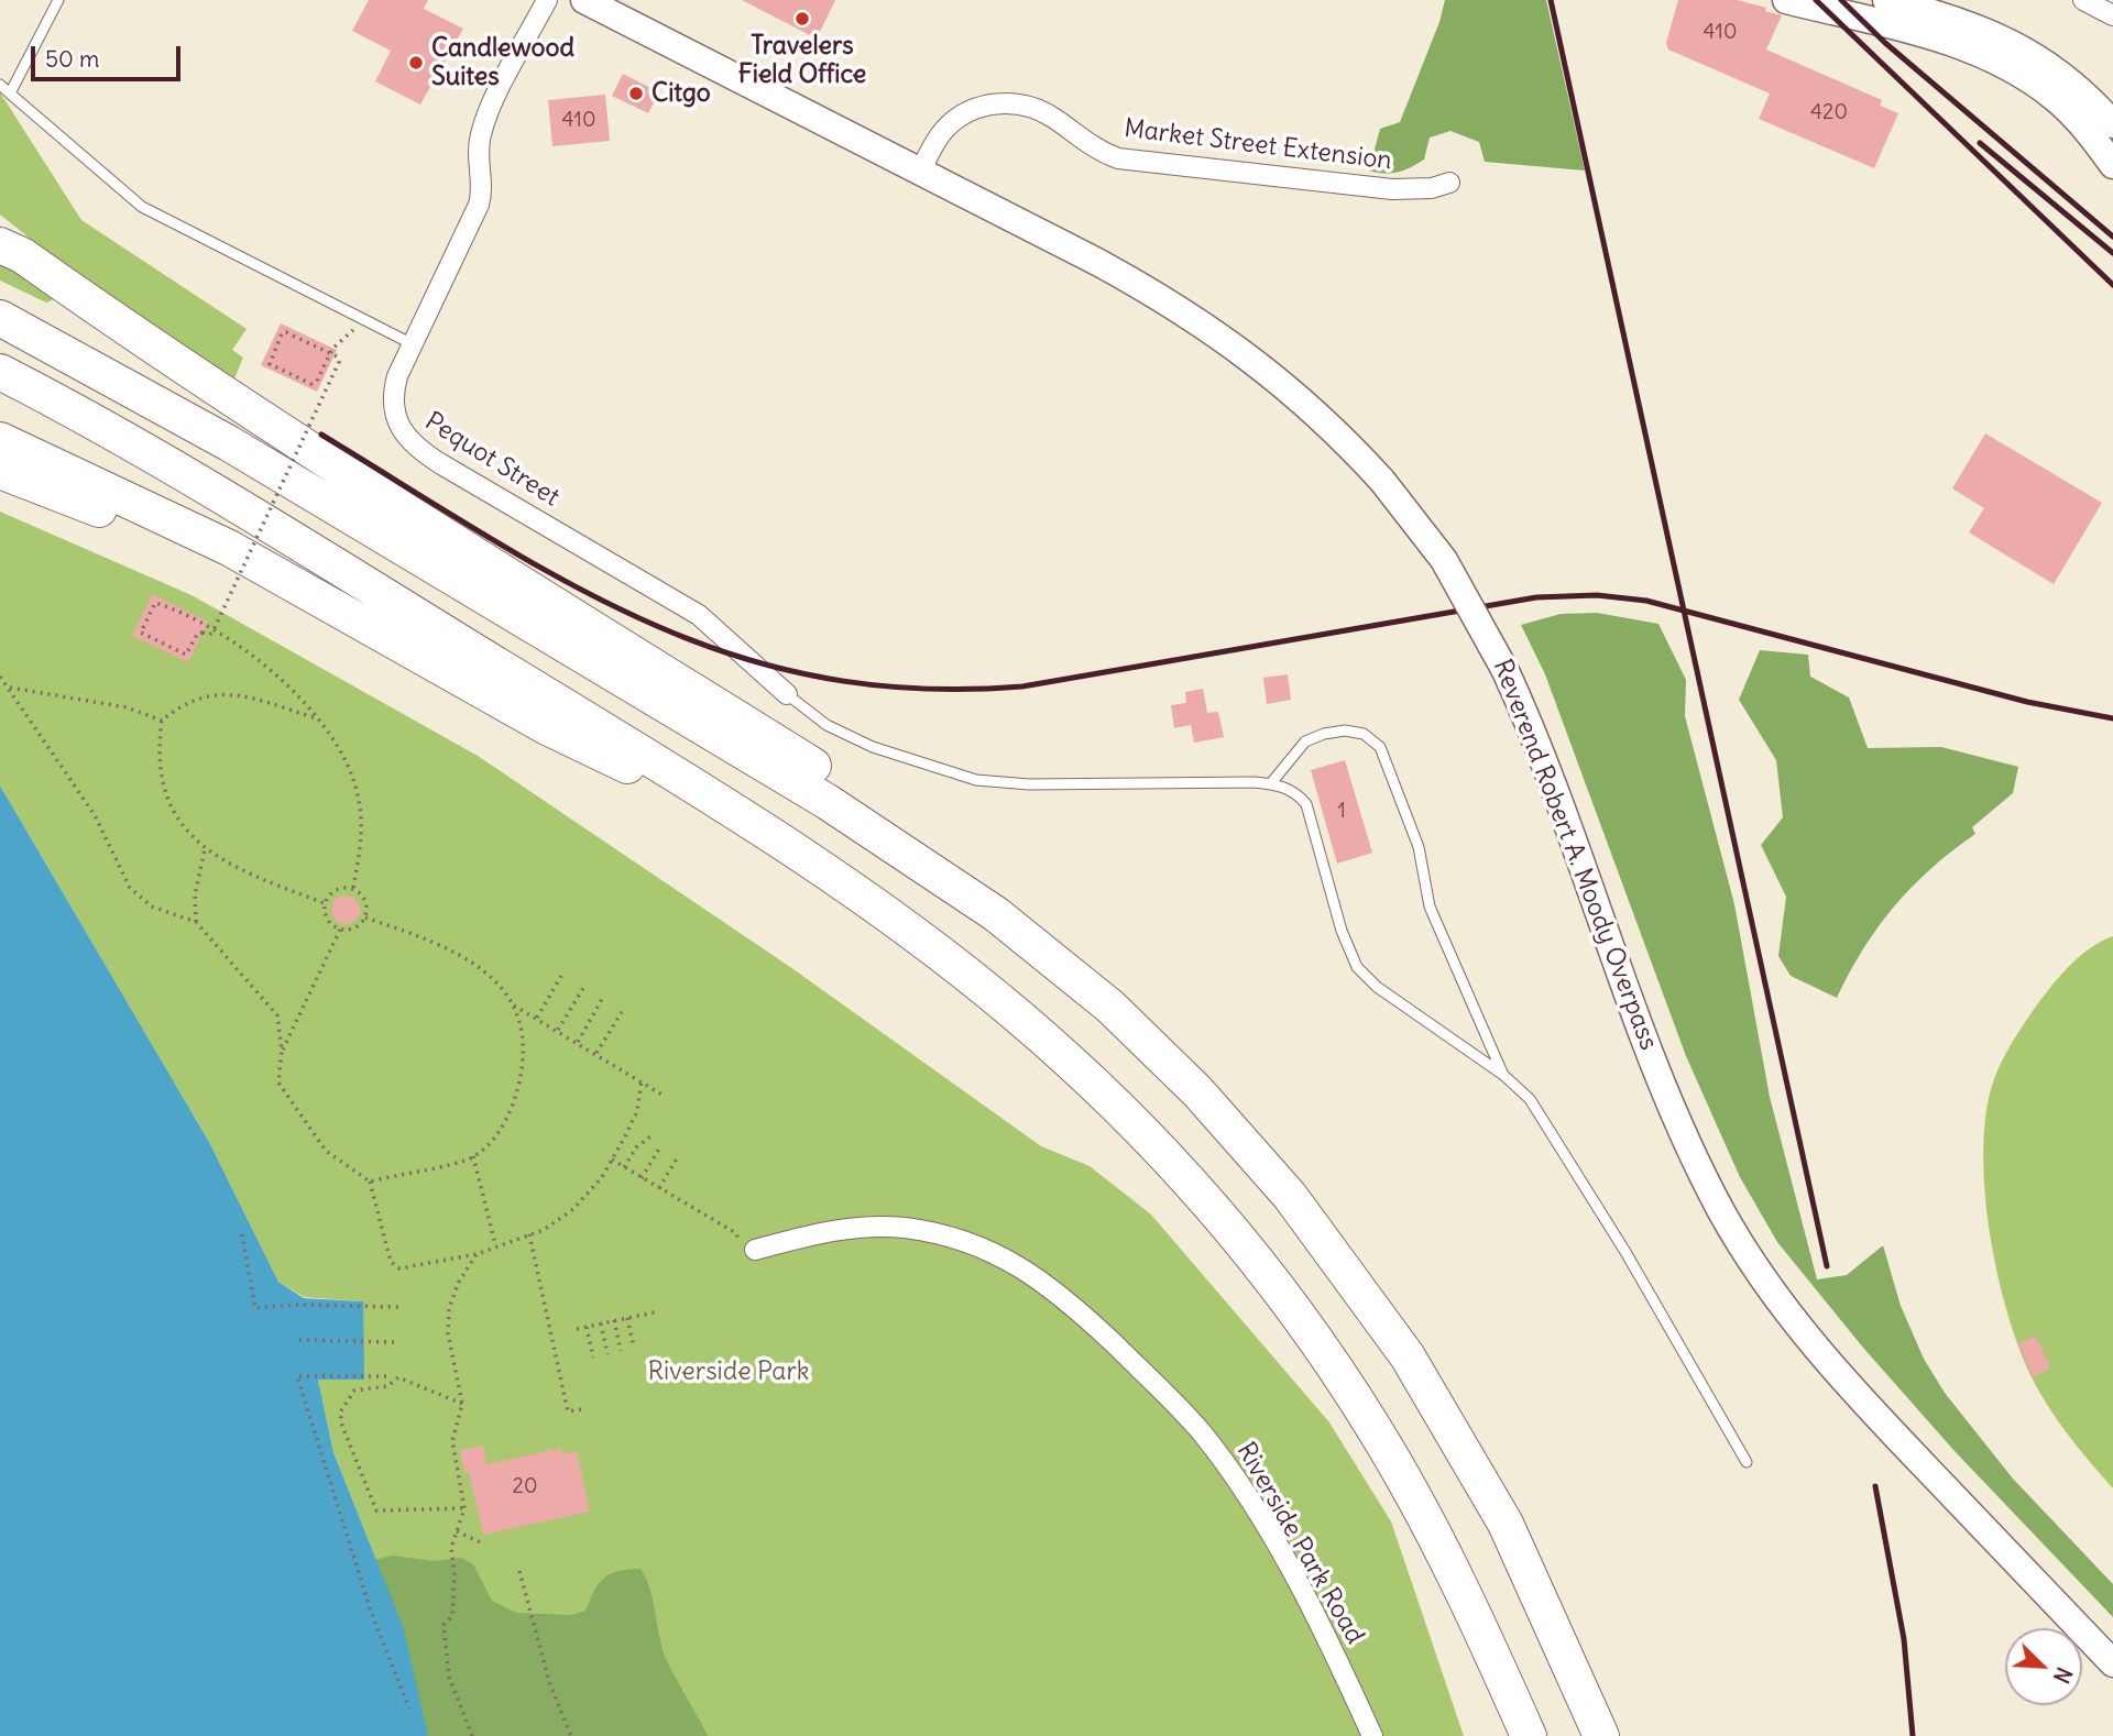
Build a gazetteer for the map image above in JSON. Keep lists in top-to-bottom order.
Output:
{
  "streets": {
    "main road": ["Reverend Robert A. Moody Overpass"],
    "street": ["Market Street Extension", "Pequot Street", "Riverside Park Road"]
  },
  "crossings": [
    ["Market Street Extension", "Reverend Robert A. Moody Overpass"]
  ],
  "parks": ["Riverside Park"],
  "places": ["Travelers Field Office", "Candlewood Suites", "Citgo"],
  "house_numbers": [
    "410",
    "420",
    "410",
    "1",
    "20"
  ],
  "scale_bar": "50 m",
  "north": "bottom right"
}
